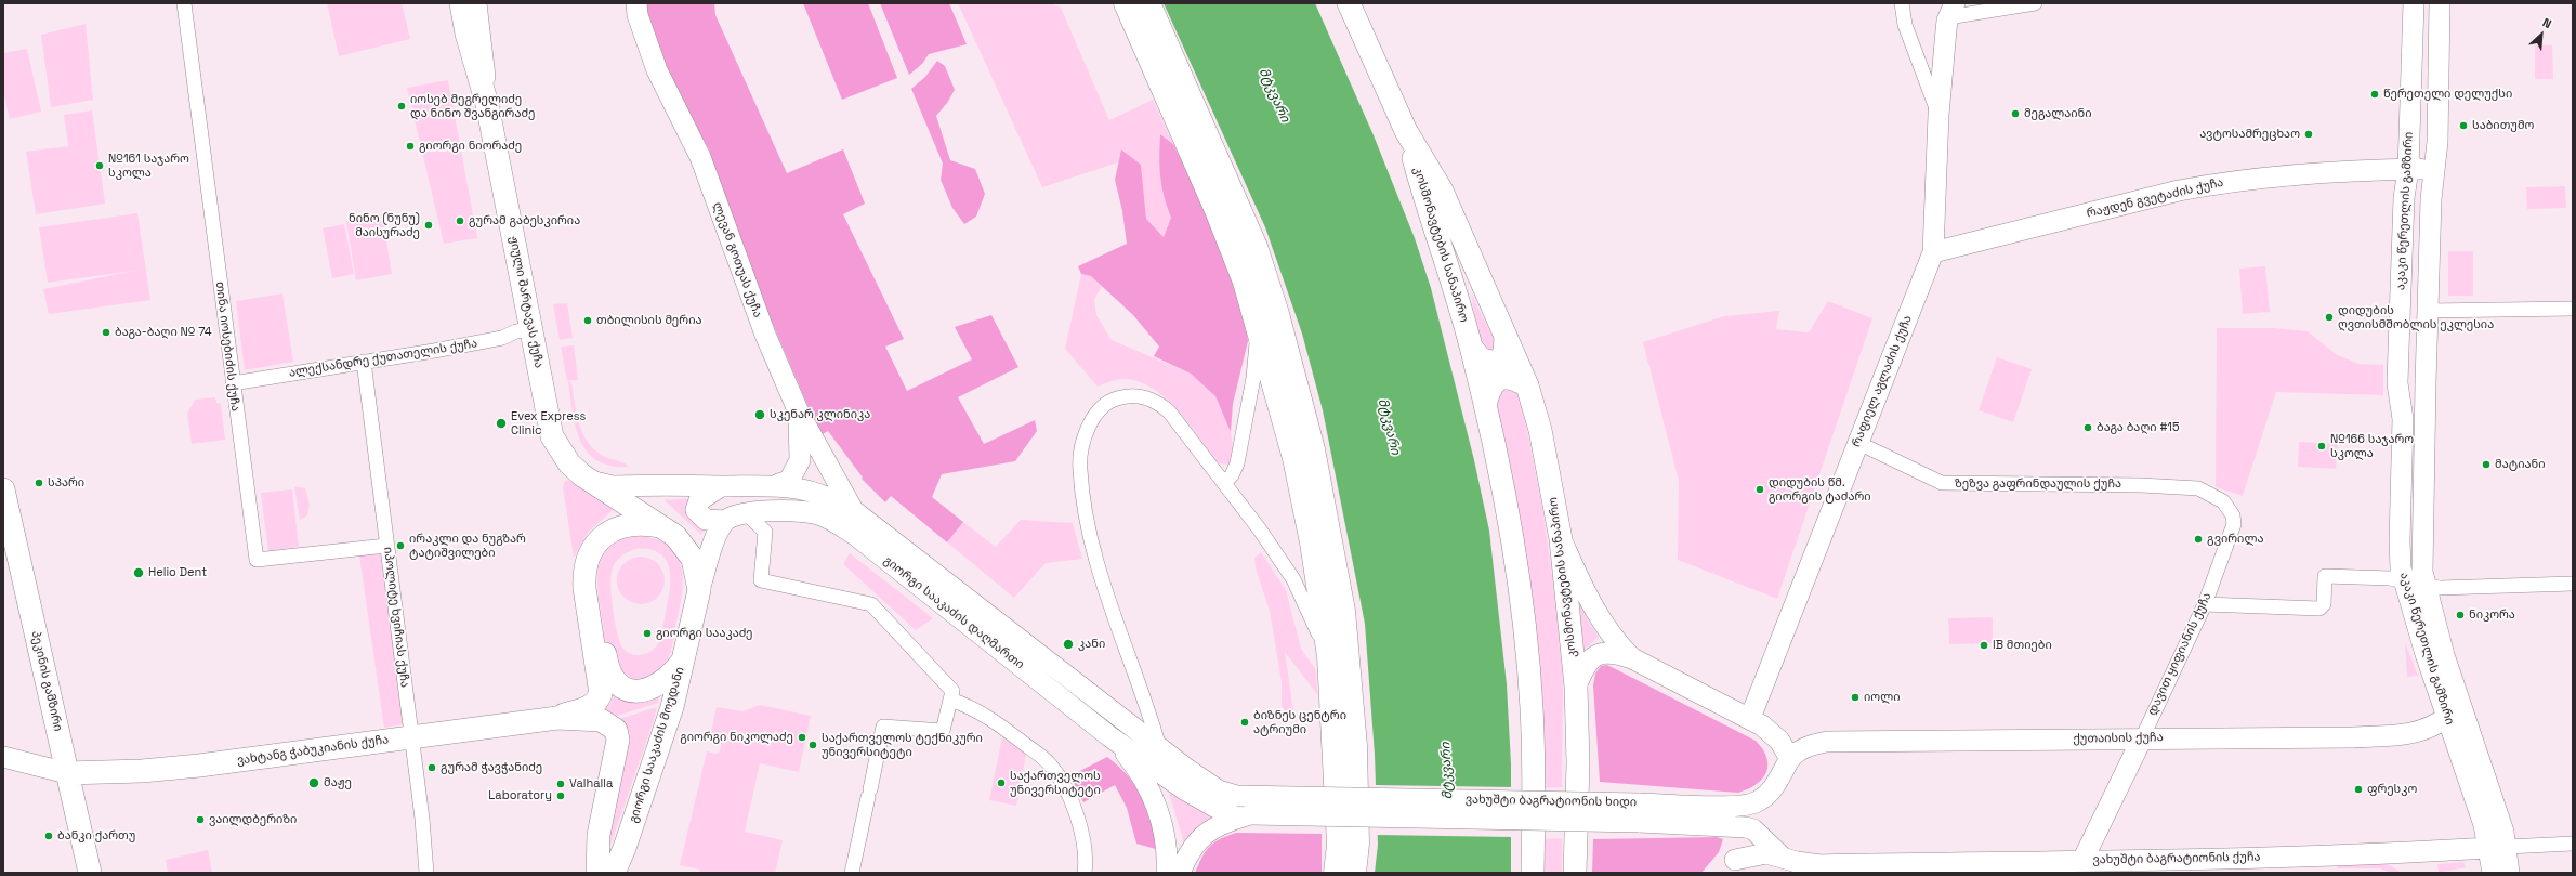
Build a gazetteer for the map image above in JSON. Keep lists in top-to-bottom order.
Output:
{
  "streets": {
    "main road": [
      "რაჟდენ გვეტაძის ქუჩა",
      "აკაკი წერეთლის გამზირი",
      "კოსმონავტების სანაპირო",
      "ლევან გოთუას ქუჩა",
      "ჟიული შარტავას ქუჩა",
      "რაფიელ აგლაძის ქუჩა",
      "გიორგი სააკაძის დაღმართი",
      "დავით ყიფიანის ქუჩა",
      "პეკინის გამზირი",
      "ქუთაისის ქუჩა",
      "გიორგი სააკაძის მოედანი",
      "ვახტანგ ჭაბუკიანის ქუჩა",
      "ვახუშტი ბაგრატიონის ხიდი",
      "ვახუშტი ბაგრატიონის ქუჩა"
    ],
    "street": [
      "თინა იოსებიძის ქუჩა",
      "ალექსანდრე ქუთათელის ქუჩა",
      "ზეზვა გაფრინდაულის ქუჩა",
      "იპოლიტე ხვიჩიას ქუჩა"
    ]
  },
  "crossings": [
    ["რაჟდენ გვეტაძის ქუჩა", "აკაკი წერეთლის გამზირი"],
    ["რაჟდენ გვეტაძის ქუჩა", "რაფიელ აგლაძის ქუჩა"],
    ["აკაკი წერეთლის გამზირი", "ქუთაისის ქუჩა"],
    ["აკაკი წერეთლის გამზირი", "ვახუშტი ბაგრატიონის ქუჩა"],
    ["ლევან გოთუას ქუჩა", "გიორგი სააკაძის დაღმართი"],
    ["ჟიული შარტავას ქუჩა", "ალექსანდრე ქუთათელის ქუჩა"],
    ["ჟიული შარტავას ქუჩა", "გიორგი სააკაძის მოედანი"],
    ["თინა იოსებიძის ქუჩა", "ალექსანდრე ქუთათელის ქუჩა"],
    ["თინა იოსებიძის ქუჩა", "იპოლიტე ხვიჩიას ქუჩა"],
    ["ალექსანდრე ქუთათელის ქუჩა", "იპოლიტე ხვიჩიას ქუჩა"],
    ["რაფიელ აგლაძის ქუჩა", "ზეზვა გაფრინდაულის ქუჩა"],
    ["ზეზვა გაფრინდაულის ქუჩა", "დავით ყიფიანის ქუჩა"],
    ["გიორგი სააკაძის დაღმართი", "გიორგი სააკაძის მოედანი"],
    ["გიორგი სააკაძის დაღმართი", "ვახუშტი ბაგრატიონის ხიდი"],
    ["იპოლიტე ხვიჩიას ქუჩა", "ვახტანგ ჭაბუკიანის ქუჩა"],
    ["დავით ყიფიანის ქუჩა", "ქუთაისის ქუჩა"],
    ["დავით ყიფიანის ქუჩა", "ვახუშტი ბაგრატიონის ქუჩა"],
    ["პეკინის გამზირი", "ვახტანგ ჭაბუკიანის ქუჩა"],
    ["ქუთაისის ქუჩა", "ვახუშტი ბაგრატიონის ხიდი"],
    ["ვახუშტი ბაგრატიონის ხიდი", "ვახუშტი ბაგრატიონის ქუჩა"]
  ],
  "water": ["მტკვარი"],
  "places": [
    "წერეთელი დელუქსი",
    "იოსებ მეგრელიძე და ნინო შვანგირაძე",
    "მეგალაინი",
    "საბითუმო",
    "ავტოსამრეცხაო",
    "გიორგი ნიორაძე",
    "№161 საჯარო სკოლა",
    "გურამ გაბესკირია",
    "ნინო (ნუნუ) მაისურაძე",
    "დიდუბის ღვთისმშობლის ეკლესია",
    "თბილისის მერია",
    "ბაგა-ბაღი № 74",
    "სკენარ კლინიკა",
    "Evex Express Clinic",
    "ბაგა ბაღი #15",
    "№166 საჯარო სკოლა",
    "მატიანი",
    "სპარი",
    "დიდუბის წმ. გიორგის ტაძარი",
    "გვირილა",
    "ირაკლი და ნუგზარ ტატიშვილები",
    "Helio Dent",
    "ნიკორა",
    "გიორგი სააკაძე",
    "კანი",
    "IB მთიები",
    "იოლი",
    "ბიზნეს ცენტრი ატრიუმი",
    "გიორგი ნიკოლაძე",
    "საქართველოს ტექნიკური უნივერსიტეტი",
    "გურამ ჭავჭანიძე",
    "მაჟე",
    "საქართველოს უნივერსიტეტი",
    "Valhalla",
    "ფრესკო",
    "Laboratory",
    "ვაილდბერიზი",
    "ბანკი ქართუ"
  ],
  "north": "top right"
}
